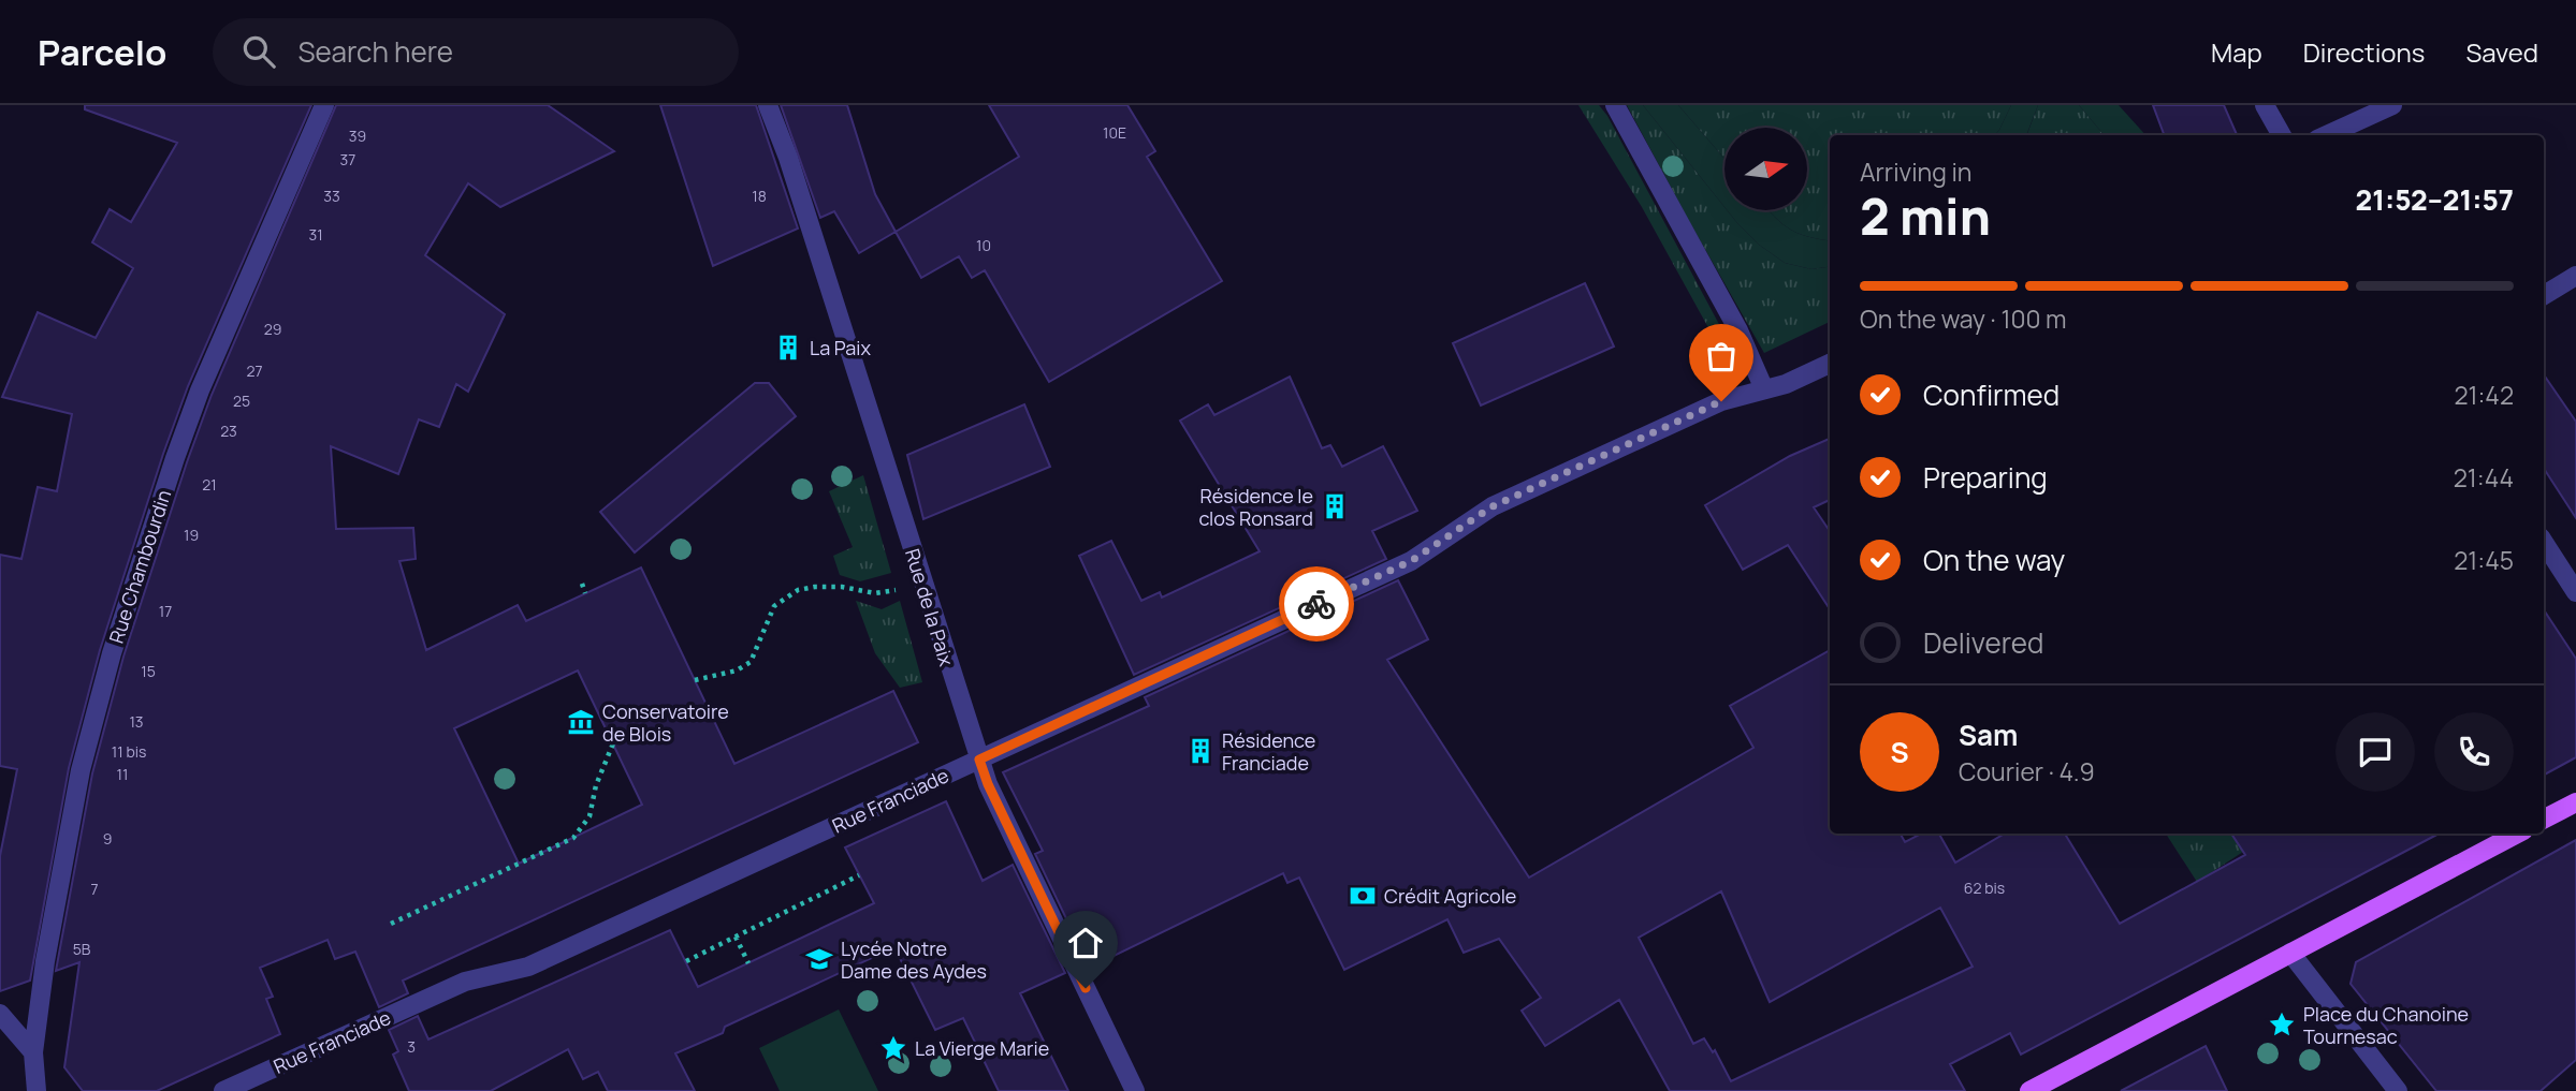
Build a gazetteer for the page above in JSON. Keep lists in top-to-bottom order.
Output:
{
  "streets": {
    "street": ["Rue Chambourdin", "Rue de la Paix", "Rue Franciade"]
  },
  "crossings": [
    ["Rue de la Paix", "Rue Franciade"]
  ],
  "places": {
    "building": ["La Paix", "Résidence le clos Ronsard", "Résidence Franciade"],
    "museum": ["Conservatoire de Blois"],
    "bank": ["Crédit Agricole"],
    "school or university": ["Lycée Notre Dame des Aydes"],
    "place": ["Place du Chanoine Tournesac", "La Vierge Marie"]
  },
  "house_numbers": [
    "10E",
    "39",
    "37",
    "33",
    "18",
    "31",
    "10",
    "29",
    "27",
    "25",
    "23",
    "21",
    "19",
    "17",
    "15",
    "13",
    "11 bis",
    "11",
    "9",
    "62 bis",
    "7",
    "5B",
    "3"
  ],
  "north": "right",
  "page": {
    "header": "Parcelo",
    "search": "Search here",
    "nav": ["Map", "Directions", "Saved"],
    "heading": ["2 min", "Arriving in", "21:52–21:57"],
    "panel": ["Sam", "Courier · 4.9"],
    "bar": "On the way · 100 m",
    "list": [
      ["Confirmed", "21:42"],
      ["Preparing", "21:44"],
      ["On the way", "21:45"],
      "Delivered"
    ],
    "round": "S"
  }
}
